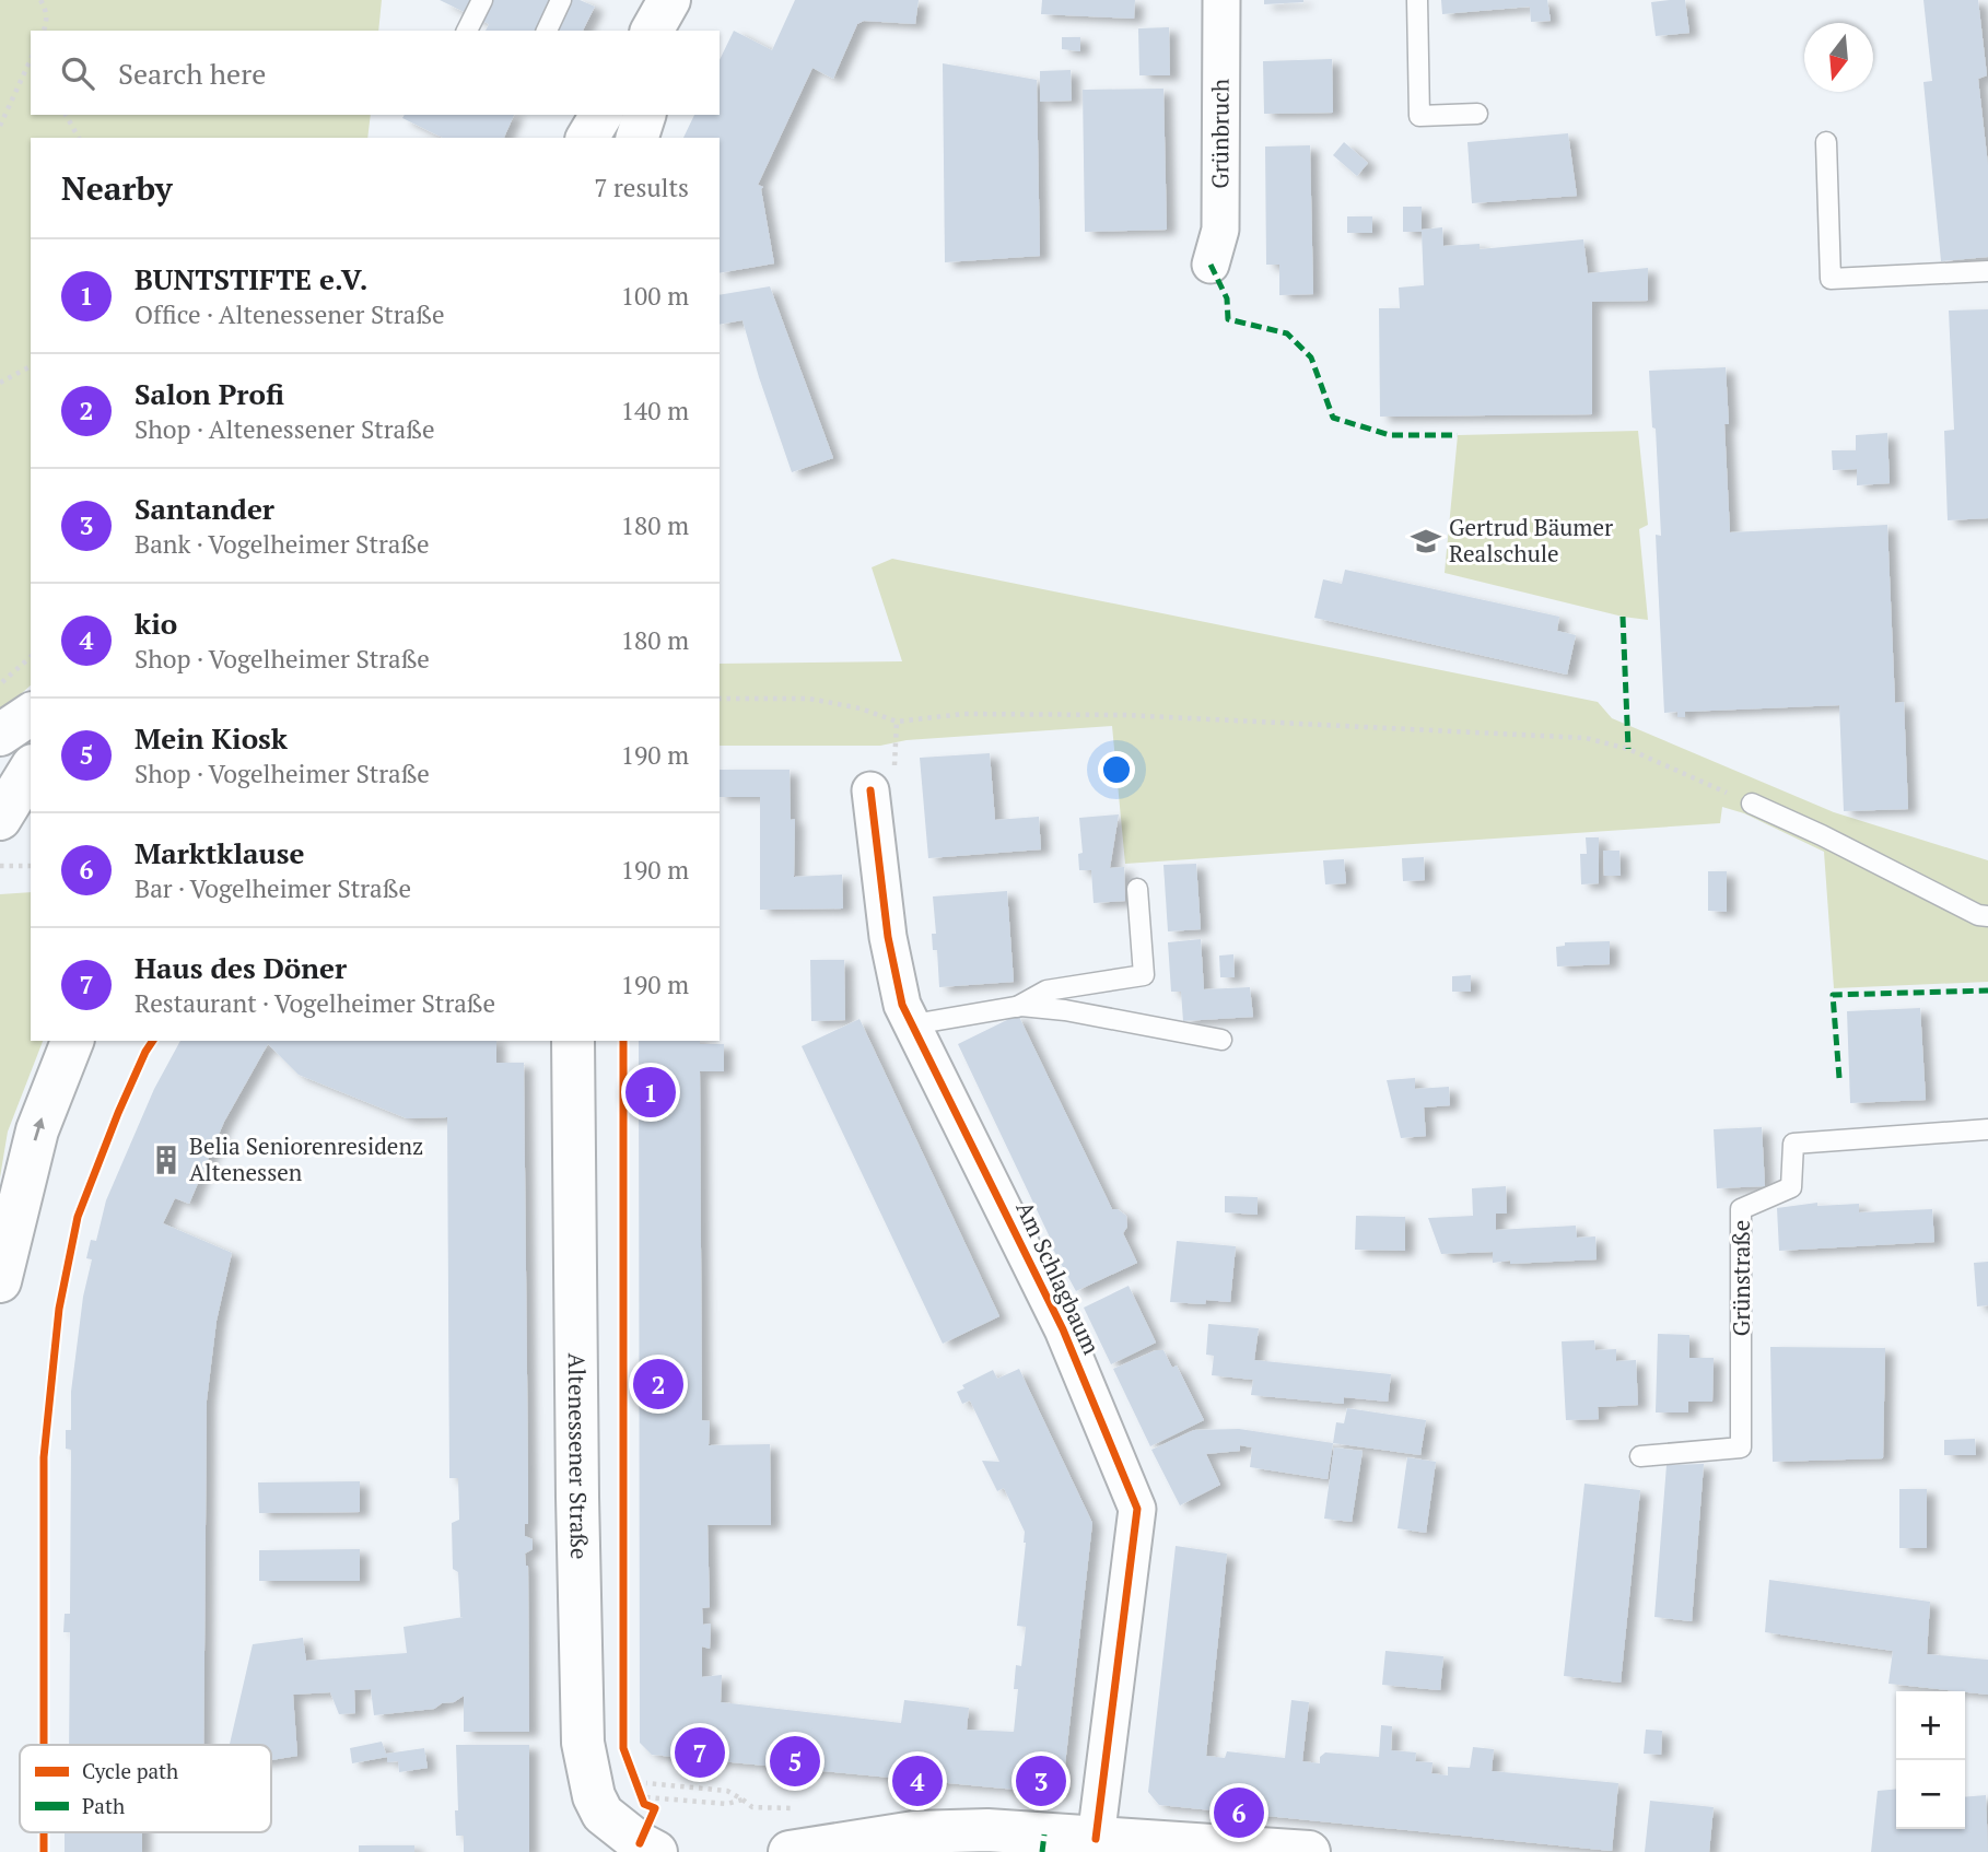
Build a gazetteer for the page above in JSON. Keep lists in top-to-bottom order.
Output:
{
  "streets": {
    "main road": ["Altenessener Straße"],
    "street": ["Grünbruch", "Am Schlagbaum"],
    "lane": ["Grünstraße"]
  },
  "places": {
    "school or university": ["Gertrud Bäumer Realschule"],
    "building": ["Belia Seniorenresidenz Altenessen"]
  },
  "legend": ["Cycle path", "Path"],
  "north": "bottom",
  "page": {
    "search": "Search here",
    "heading": ["Nearby", "7 results"],
    "list": [
      {
        "mark": "1",
        "name": "BUNTSTIFTE e.V.",
        "note": "Office · Altenessener Straße",
        "value": "100 m"
      },
      {
        "mark": "2",
        "name": "Salon Profi",
        "note": "Shop · Altenessener Straße",
        "value": "140 m"
      },
      {
        "mark": "3",
        "name": "Santander",
        "note": "Bank · Vogelheimer Straße",
        "value": "180 m"
      },
      {
        "mark": "4",
        "name": "kio",
        "note": "Shop · Vogelheimer Straße",
        "value": "180 m"
      },
      {
        "mark": "5",
        "name": "Mein Kiosk",
        "note": "Shop · Vogelheimer Straße",
        "value": "190 m"
      },
      {
        "mark": "6",
        "name": "Marktklause",
        "note": "Bar · Vogelheimer Straße",
        "value": "190 m"
      },
      {
        "mark": "7",
        "name": "Haus des Döner",
        "note": "Restaurant · Vogelheimer Straße",
        "value": "190 m"
      }
    ],
    "pins": [
      "1",
      "2",
      "7",
      "5",
      "3",
      "4",
      "6"
    ],
    "map_buttons": ["+", "−"]
  }
}
